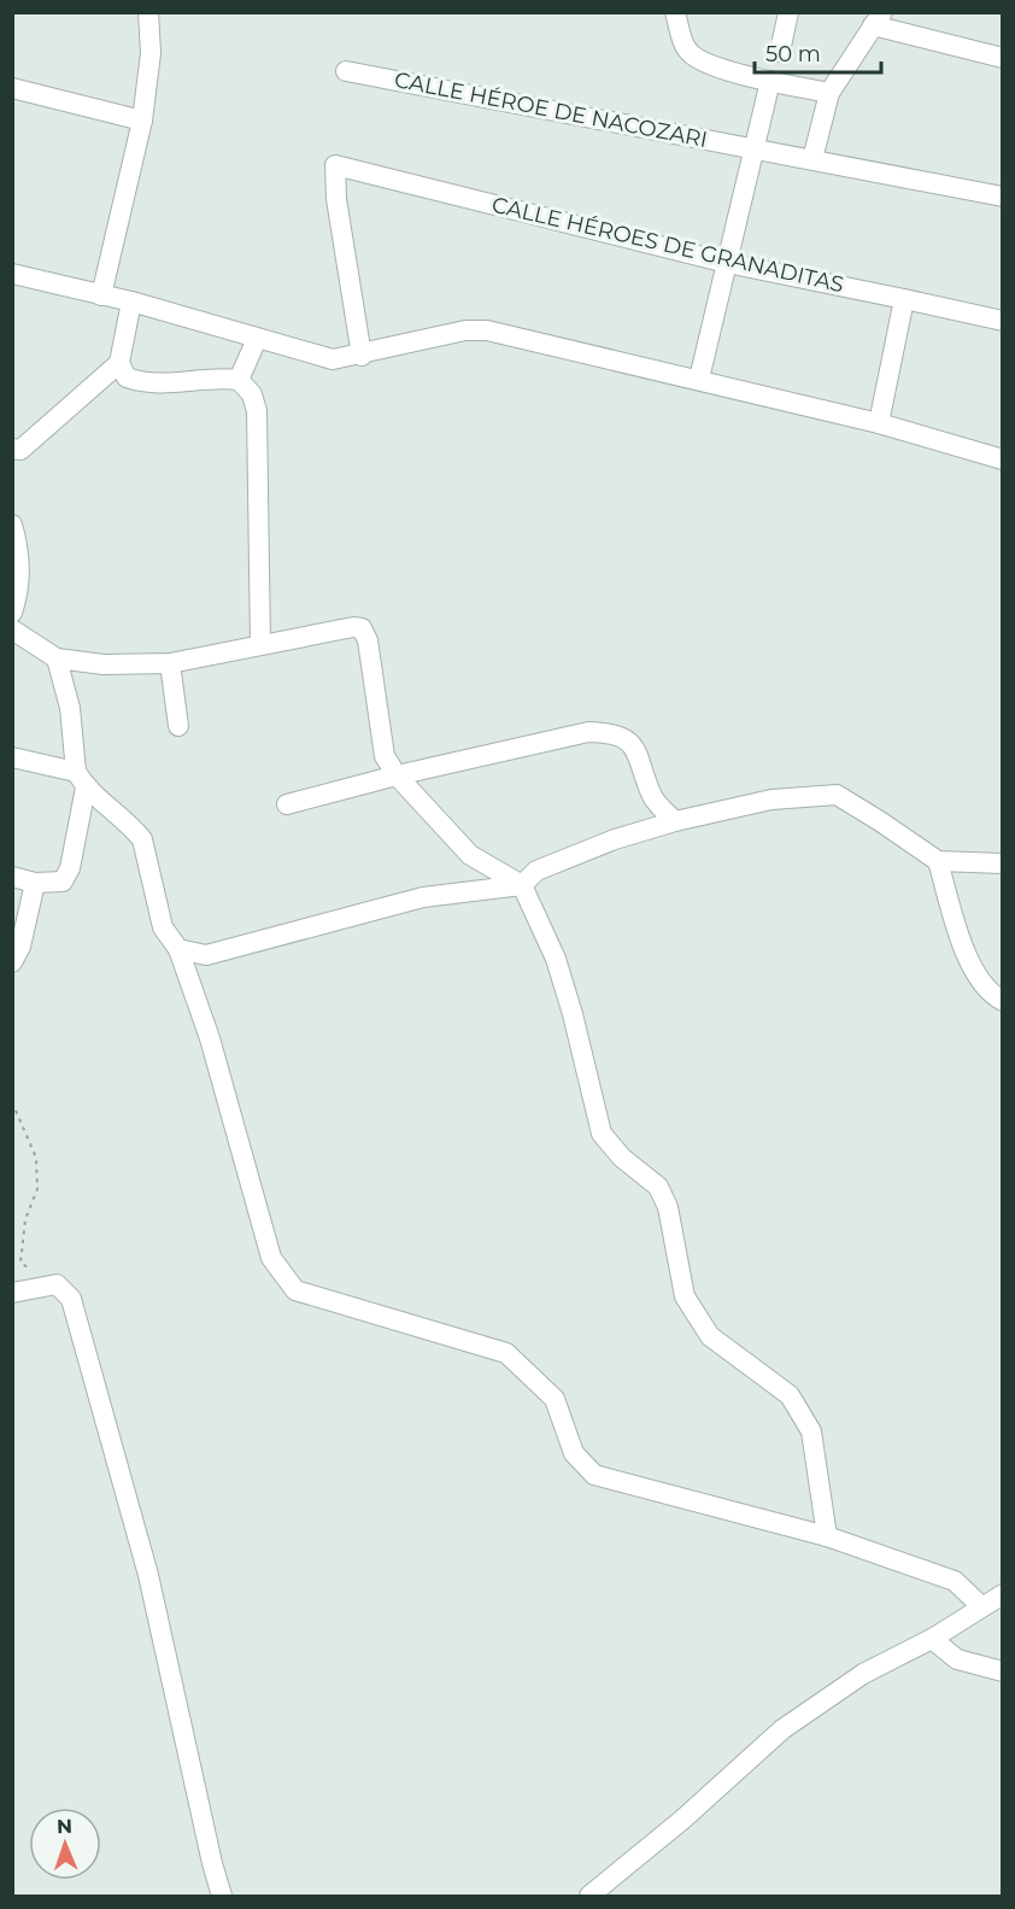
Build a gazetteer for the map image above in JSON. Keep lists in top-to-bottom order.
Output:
{
  "streets": {
    "street": ["CALLE HÉROE DE NACOZARI", "CALLE HÉROES DE GRANADITAS"]
  },
  "scale_bar": "50 m",
  "north": "top"
}
